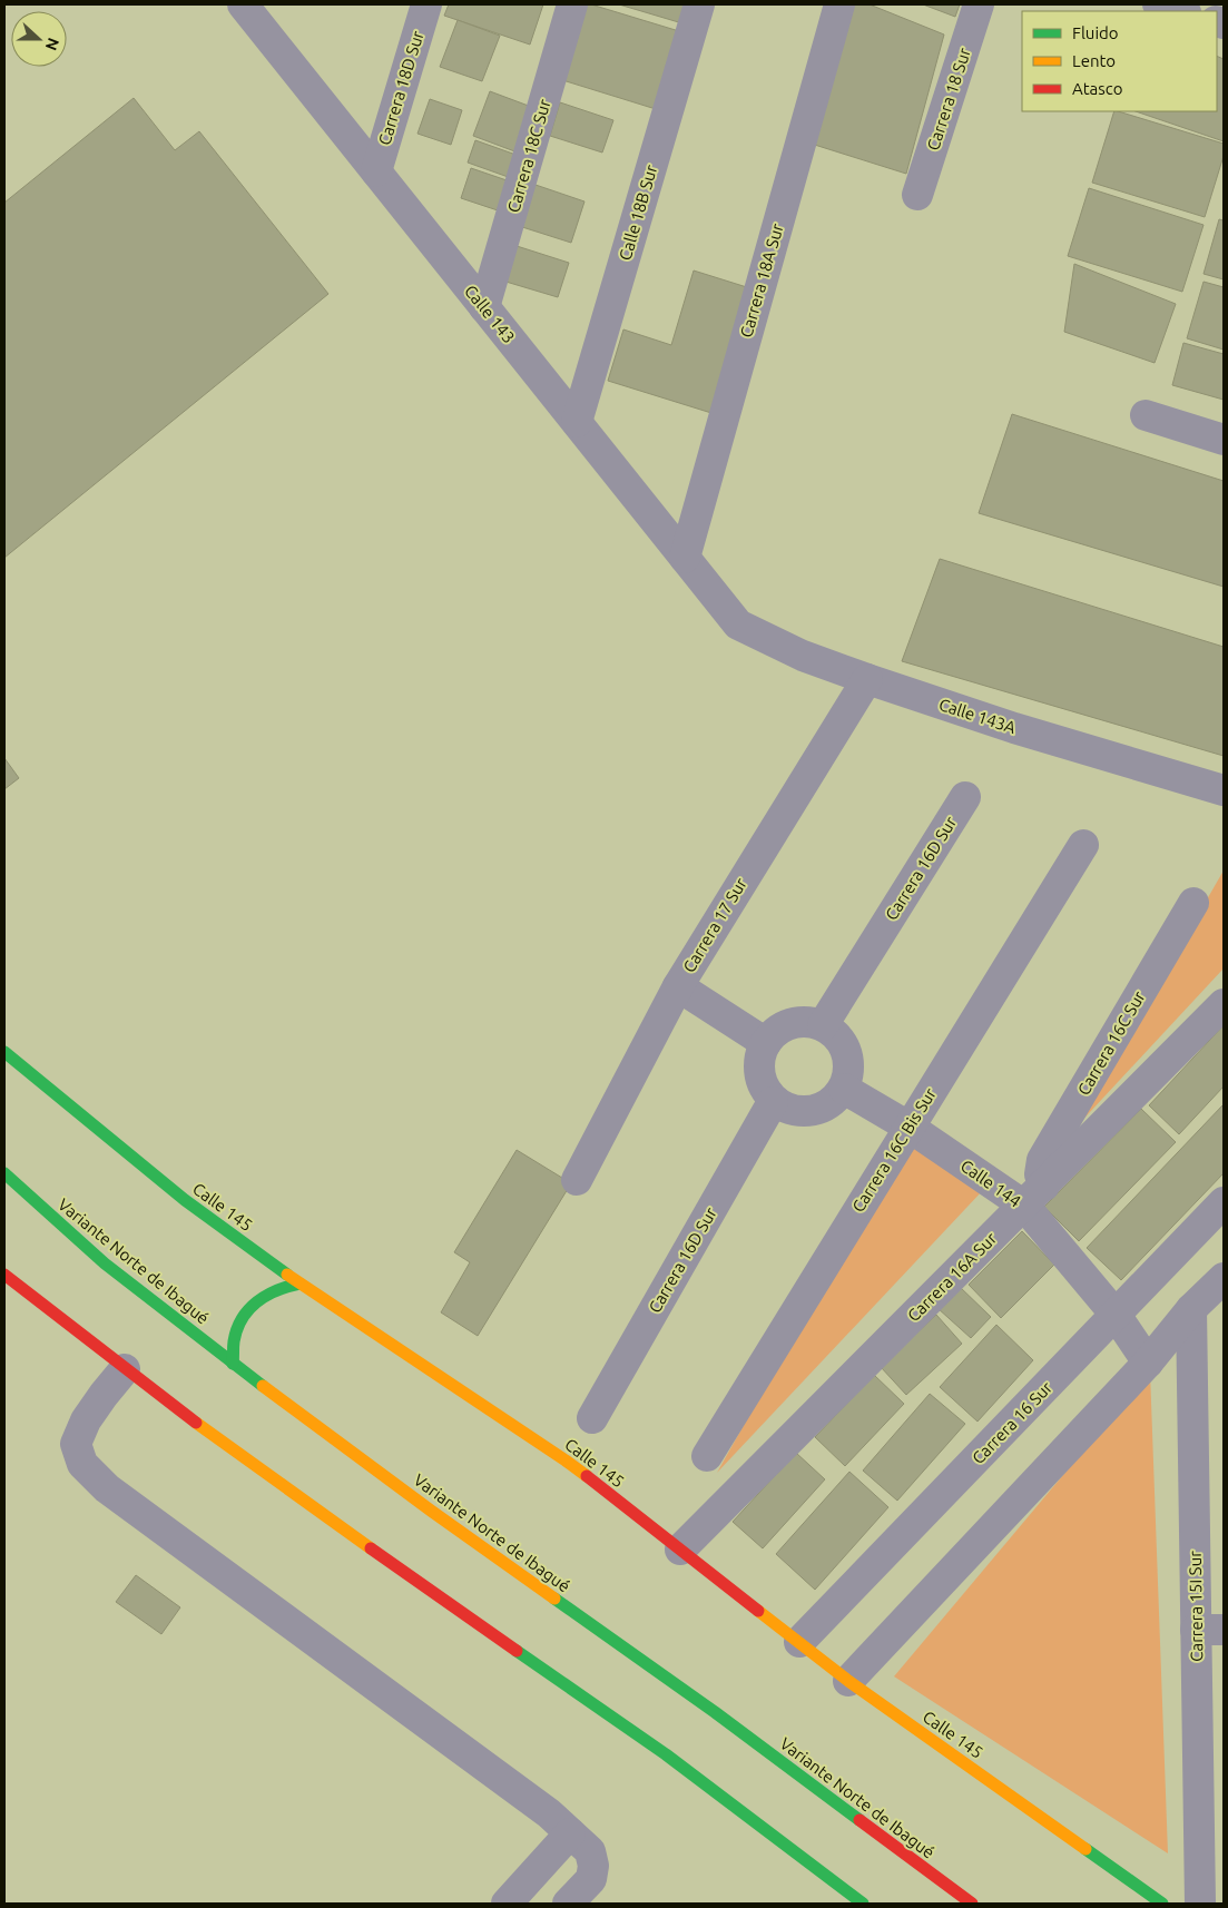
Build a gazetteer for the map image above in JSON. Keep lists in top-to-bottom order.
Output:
{
  "streets": {
    "main road": ["Calle 145", "Variante Norte de Ibagué"],
    "street": [
      "Carrera 18D Sur",
      "Carrera 18 Sur",
      "Carrera 18C Sur",
      "Calle 18B Sur",
      "Carrera 18A Sur",
      "Calle 143",
      "Calle 143A",
      "Carrera 16D Sur",
      "Carrera 17 Sur",
      "Carrera 16C Sur",
      "Carrera 16C Bis Sur",
      "Calle 144",
      "Carrera 16A Sur",
      "Carrera 16 Sur",
      "Carrera 15I Sur"
    ]
  },
  "crossings": [
    ["Carrera 18D Sur", "Calle 143"],
    ["Carrera 18C Sur", "Calle 143"],
    ["Calle 18B Sur", "Calle 143"],
    ["Carrera 18A Sur", "Calle 143"],
    ["Calle 143", "Calle 143A"],
    ["Calle 143A", "Carrera 17 Sur"],
    ["Carrera 16D Sur", "Calle 144"],
    ["Carrera 16C Sur", "Calle 144"],
    ["Carrera 16C Sur", "Carrera 16A Sur"],
    ["Carrera 16C Bis Sur", "Calle 144"],
    ["Calle 144", "Carrera 16A Sur"],
    ["Calle 144", "Carrera 16 Sur"],
    ["Calle 145", "Carrera 16A Sur"],
    ["Calle 145", "Carrera 16 Sur"]
  ],
  "legend": ["Fluido", "Lento", "Atasco"],
  "north": "right"
}
